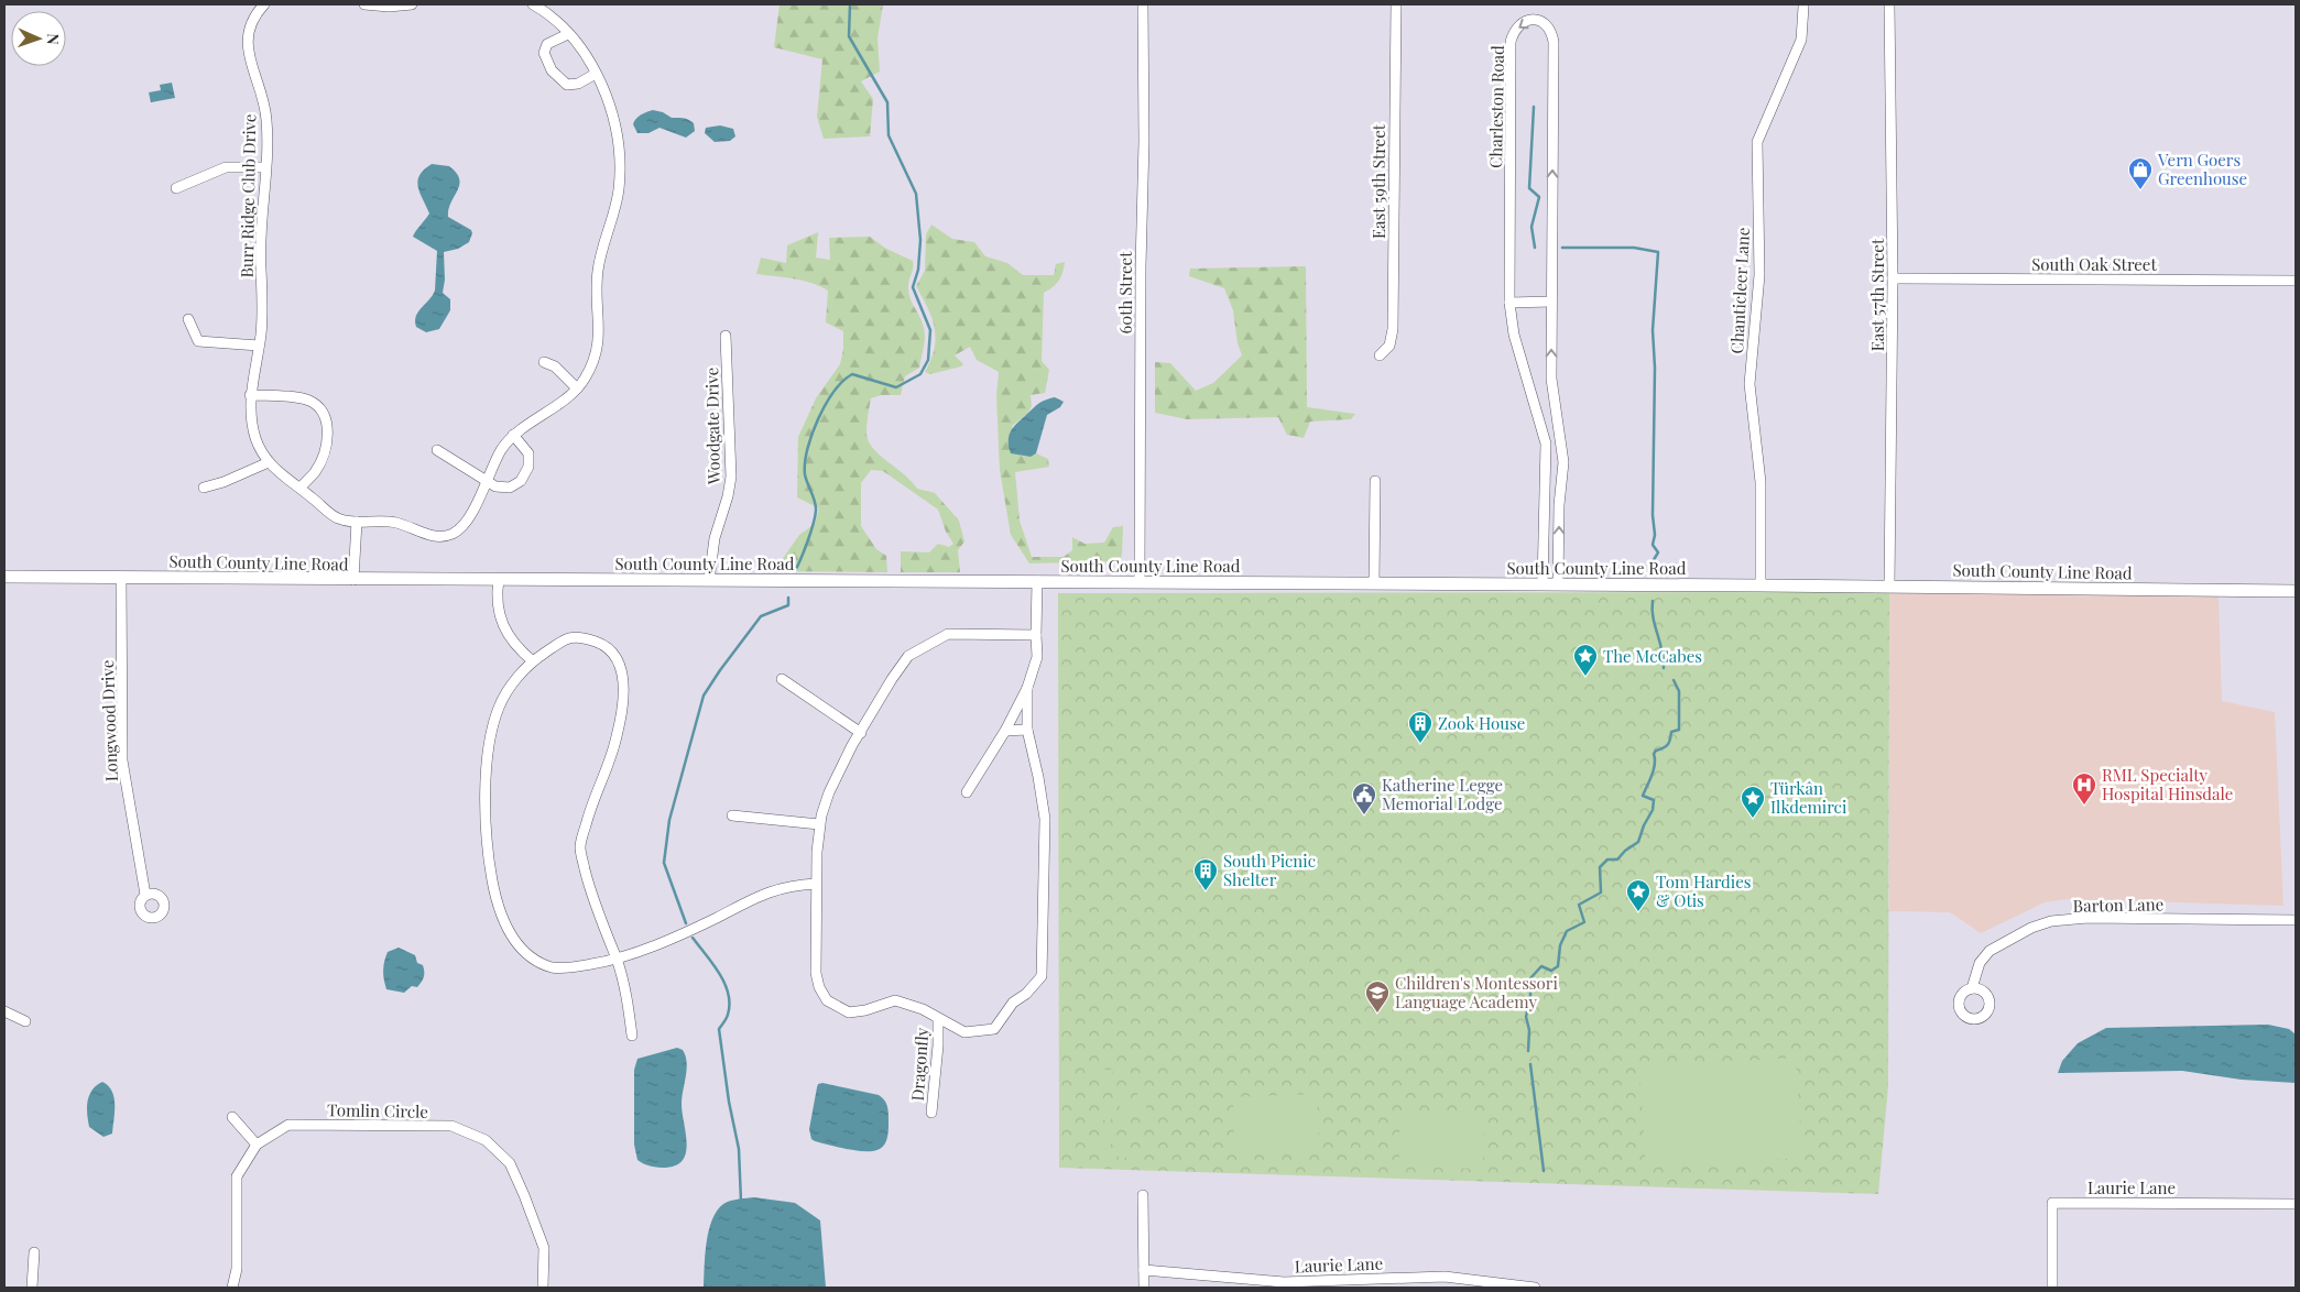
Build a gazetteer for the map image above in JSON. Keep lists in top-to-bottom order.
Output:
{
  "streets": {
    "main road": ["South County Line Road"],
    "street": [
      "Charleston Road",
      "East 59th Street",
      "Burr Ridge Club Drive",
      "South Oak Street",
      "Chanticleer Lane",
      "60th Street",
      "East 57th Street",
      "Woodgate Drive",
      "Longwood Drive",
      "Barton Lane",
      "Dragonfly",
      "Tomlin Circle",
      "Laurie Lane"
    ]
  },
  "crossings": [
    ["Charleston Road", "South County Line Road"],
    ["South Oak Street", "East 57th Street"],
    ["Chanticleer Lane", "South County Line Road"],
    ["60th Street", "South County Line Road"],
    ["East 57th Street", "South County Line Road"],
    ["Woodgate Drive", "South County Line Road"],
    ["South County Line Road", "Longwood Drive"]
  ],
  "places": {
    "shop": ["Vern Goers Greenhouse"],
    "place": ["The McCabes", "Türkân Ilkdemirci", "Tom Hardies & Otis"],
    "building": ["Zook House", "South Picnic Shelter"],
    "hospital": ["RML Specialty Hospital Hinsdale"],
    "public building": ["Katherine Legge Memorial Lodge"],
    "school or university": ["Children's Montessori Language Academy"]
  },
  "north": "right"
}
